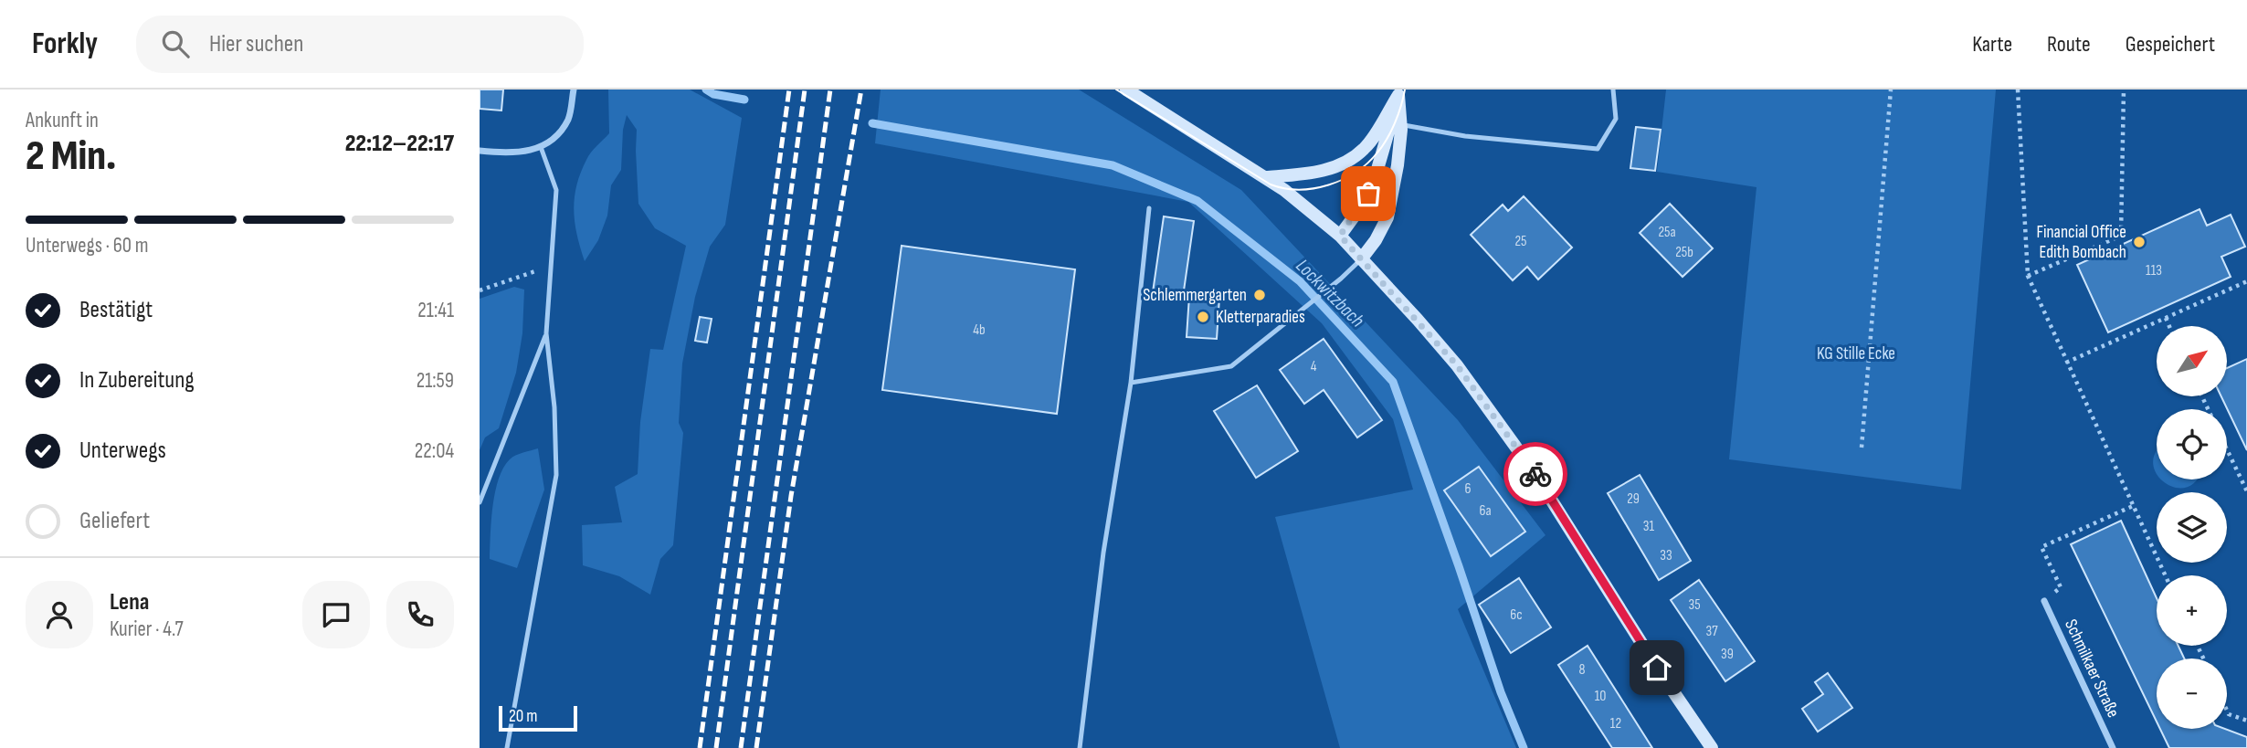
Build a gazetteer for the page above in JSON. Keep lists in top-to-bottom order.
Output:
{
  "streets": {
    "street": ["Schmilkaer Straße"]
  },
  "water": ["Lockwitzbach"],
  "parks": ["KG Stille Ecke"],
  "places": ["Financial Office Edith Bombach", "Schlemmergarten", "Kletterparadies"],
  "house_numbers": [
    "25a",
    "25",
    "25b",
    "113",
    "4b",
    "4",
    "6",
    "29",
    "6a",
    "31",
    "33",
    "35",
    "6c",
    "37",
    "39",
    "8",
    "10",
    "12"
  ],
  "scale_bar": "20 m",
  "north": "top right",
  "page": {
    "header": "Forkly",
    "search": "Hier suchen",
    "nav": ["Karte", "Route", "Gespeichert"],
    "heading": ["2 Min.", "Ankunft in", "22:12–22:17"],
    "panel": ["Lena", "Kurier · 4.7"],
    "bar": "Unterwegs · 60 m",
    "list": [
      ["Bestätigt", "21:41"],
      ["In Zubereitung", "21:59"],
      ["Unterwegs", "22:04"],
      "Geliefert"
    ],
    "map_buttons": ["+", "−"],
    "scale": "20 m"
  }
}
